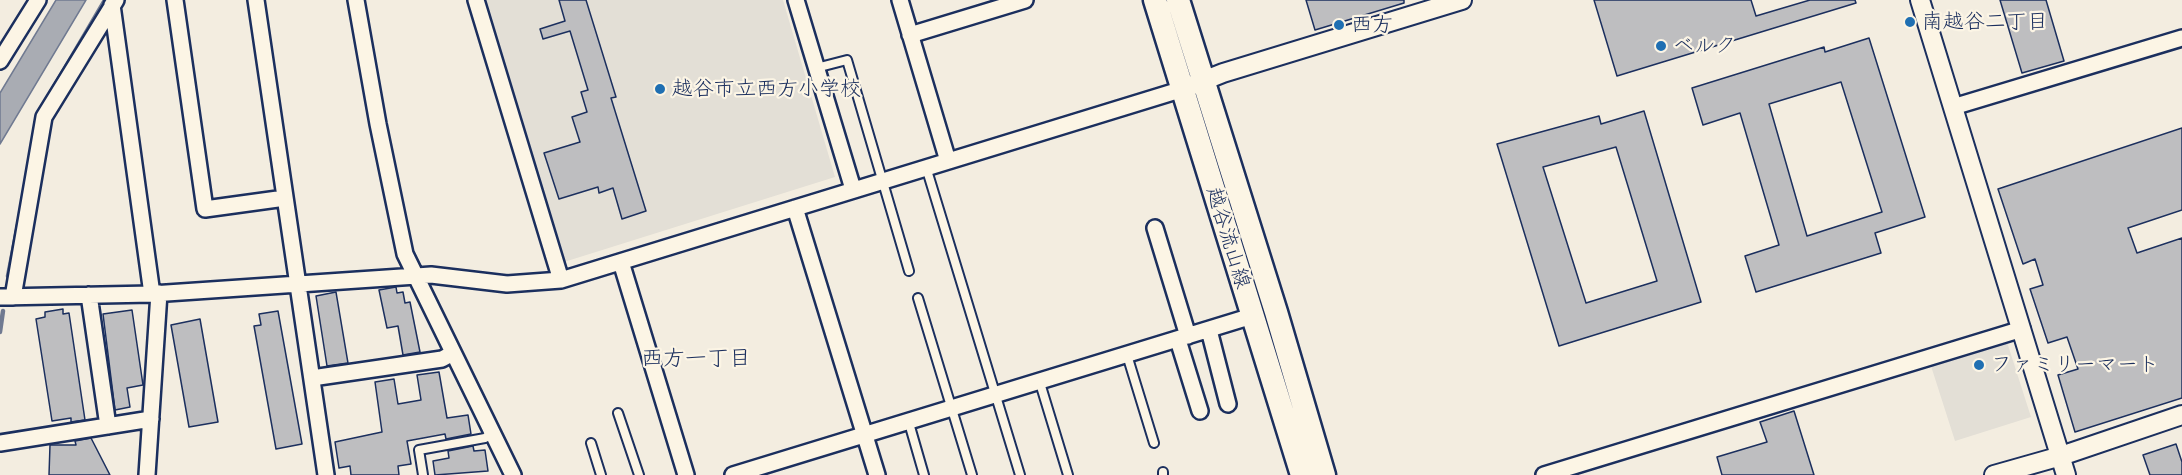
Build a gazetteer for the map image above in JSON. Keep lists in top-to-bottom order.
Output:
{
  "streets": {
    "main road": ["越谷流山線"]
  },
  "districts": ["西方一丁目"],
  "places": [
    "南越谷二丁目",
    "西方",
    "ベルク",
    "越谷市立西方小学校",
    "ファミリーマート"
  ]
}
